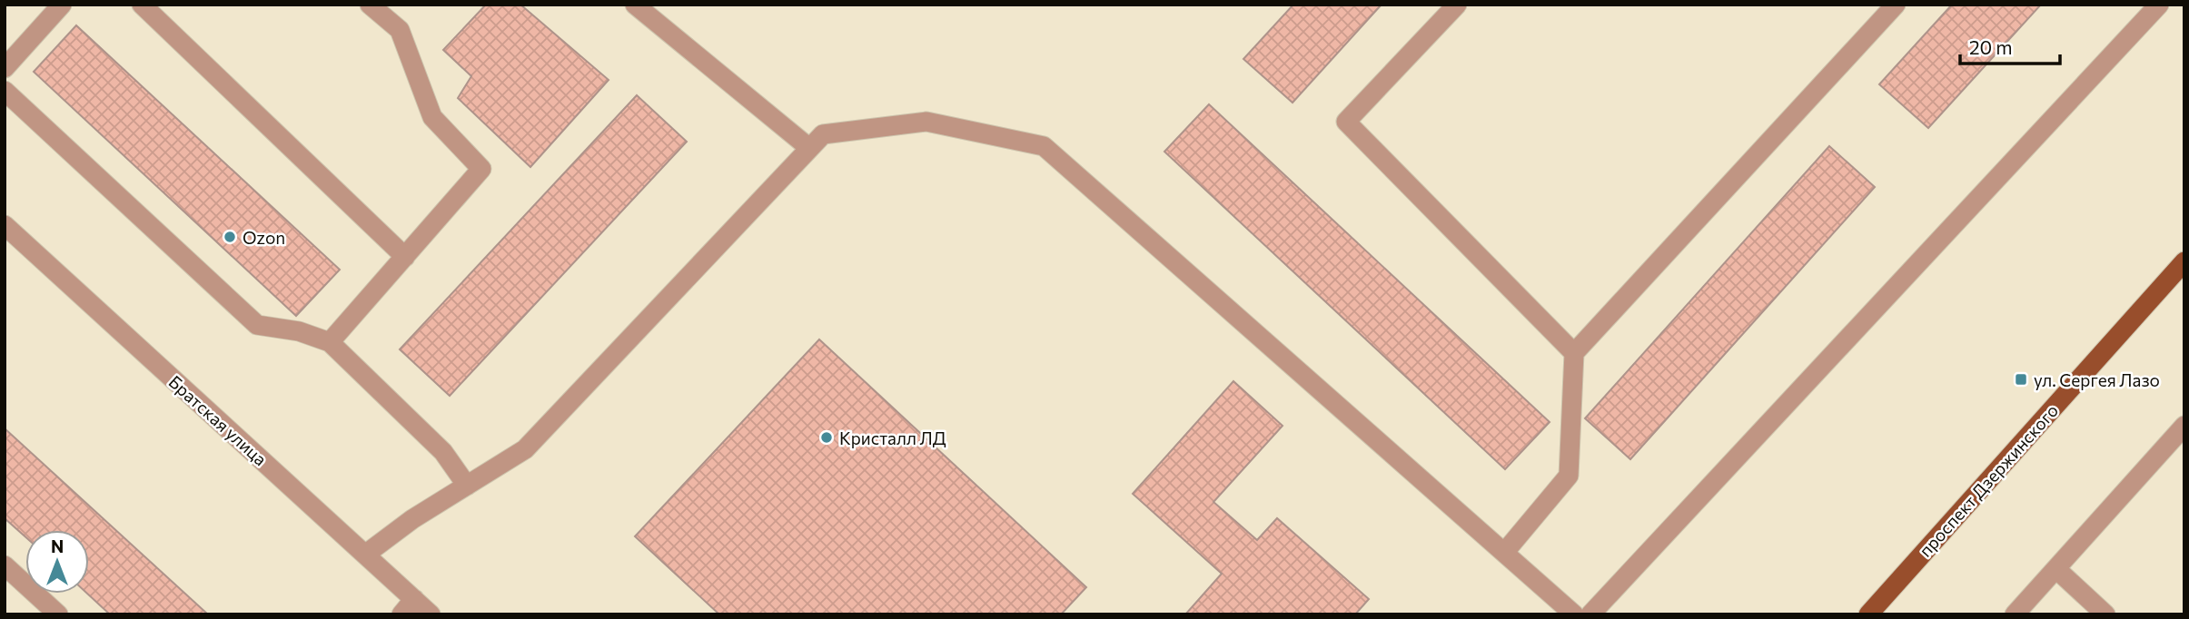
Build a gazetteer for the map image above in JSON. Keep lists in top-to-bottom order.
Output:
{
  "streets": {
    "main road": ["проспект Дзержинского"],
    "street": ["Братская улица"]
  },
  "places": {
    "other": ["Ozon", "Кристалл ЛД"],
    "transit": ["ул. Сергея Лазо"]
  },
  "scale_bar": "20 m",
  "north": "top"
}
